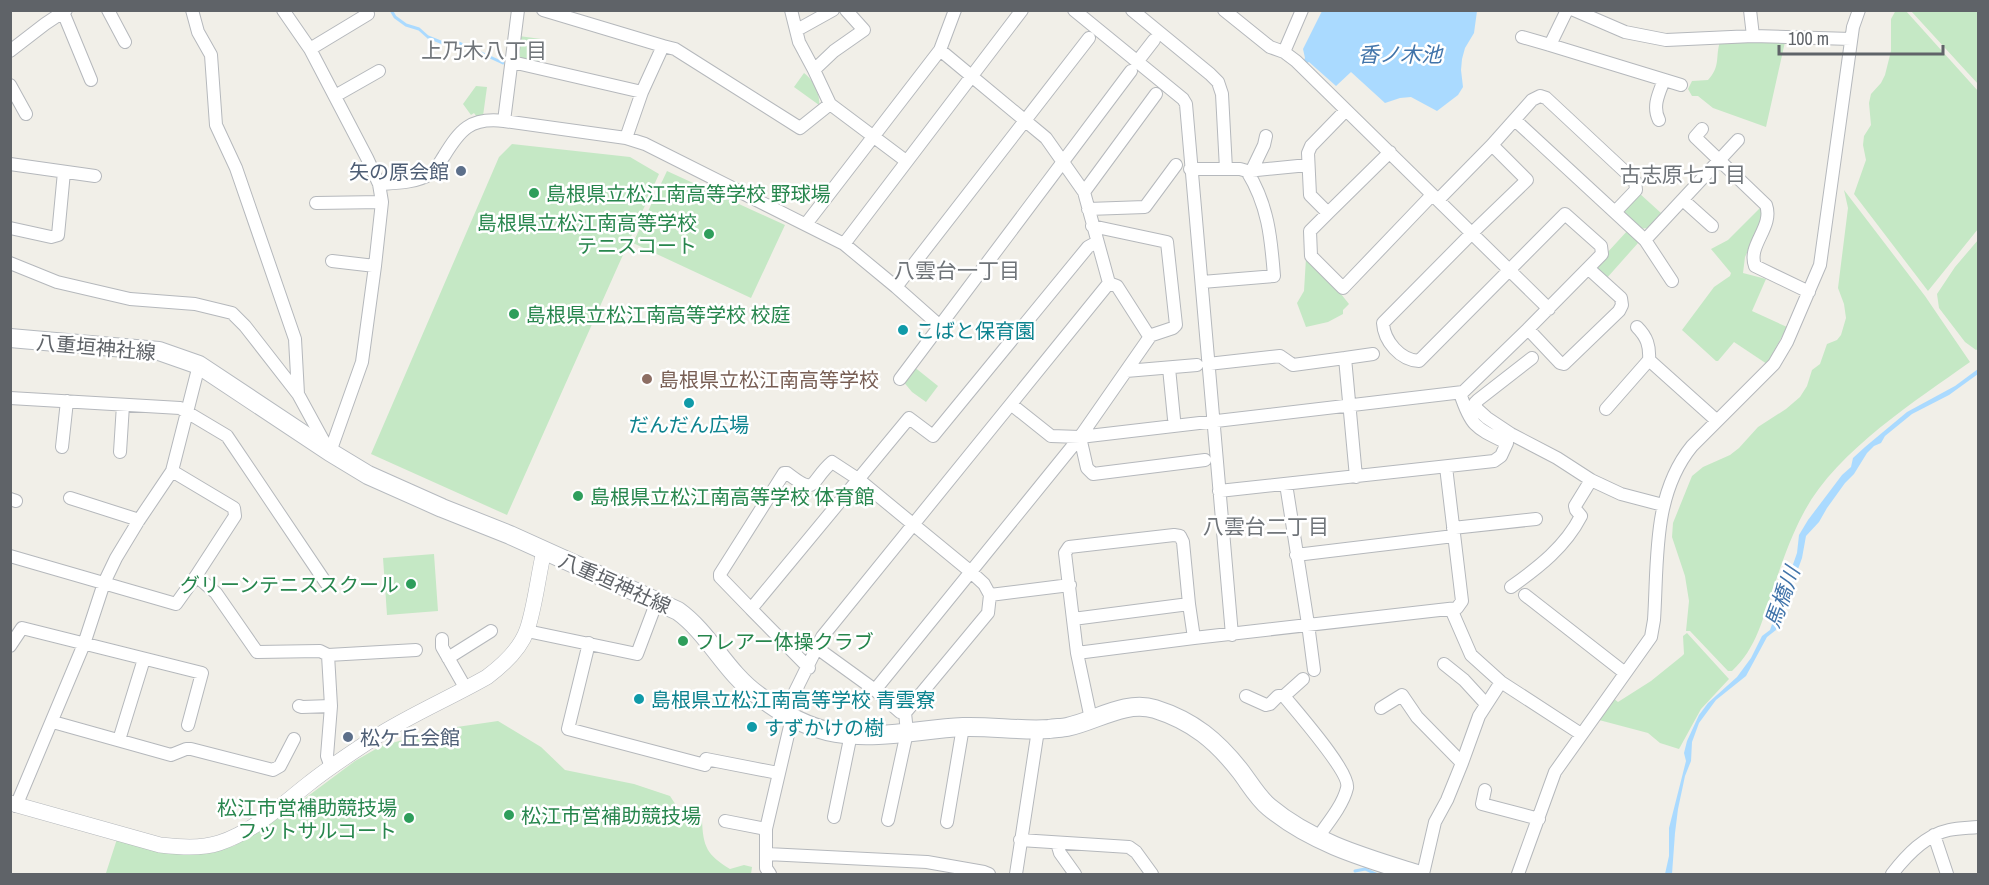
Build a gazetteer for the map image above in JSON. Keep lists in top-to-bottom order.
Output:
{
  "streets": {
    "main road": ["八重垣神社線"]
  },
  "districts": [
    "上乃木八丁目",
    "古志原七丁目",
    "八雲台一丁目",
    "八雲台二丁目"
  ],
  "water": ["香ノ木池", "馬橋川"],
  "places": [
    "矢の原会館",
    "島根県立松江南高等学校 野球場",
    "島根県立松江南高等学校 テニスコート",
    "島根県立松江南高等学校 校庭",
    "こばと保育園",
    "島根県立松江南高等学校",
    "だんだん広場",
    "島根県立松江南高等学校 体育館",
    "グリーンテニススクール",
    "フレアー体操クラブ",
    "島根県立松江南高等学校 青雲寮",
    "すずかけの樹",
    "松ケ丘会館",
    "松江市営補助競技場",
    "松江市営補助競技場 フットサルコート"
  ],
  "scale_bar": "100 m"
}
